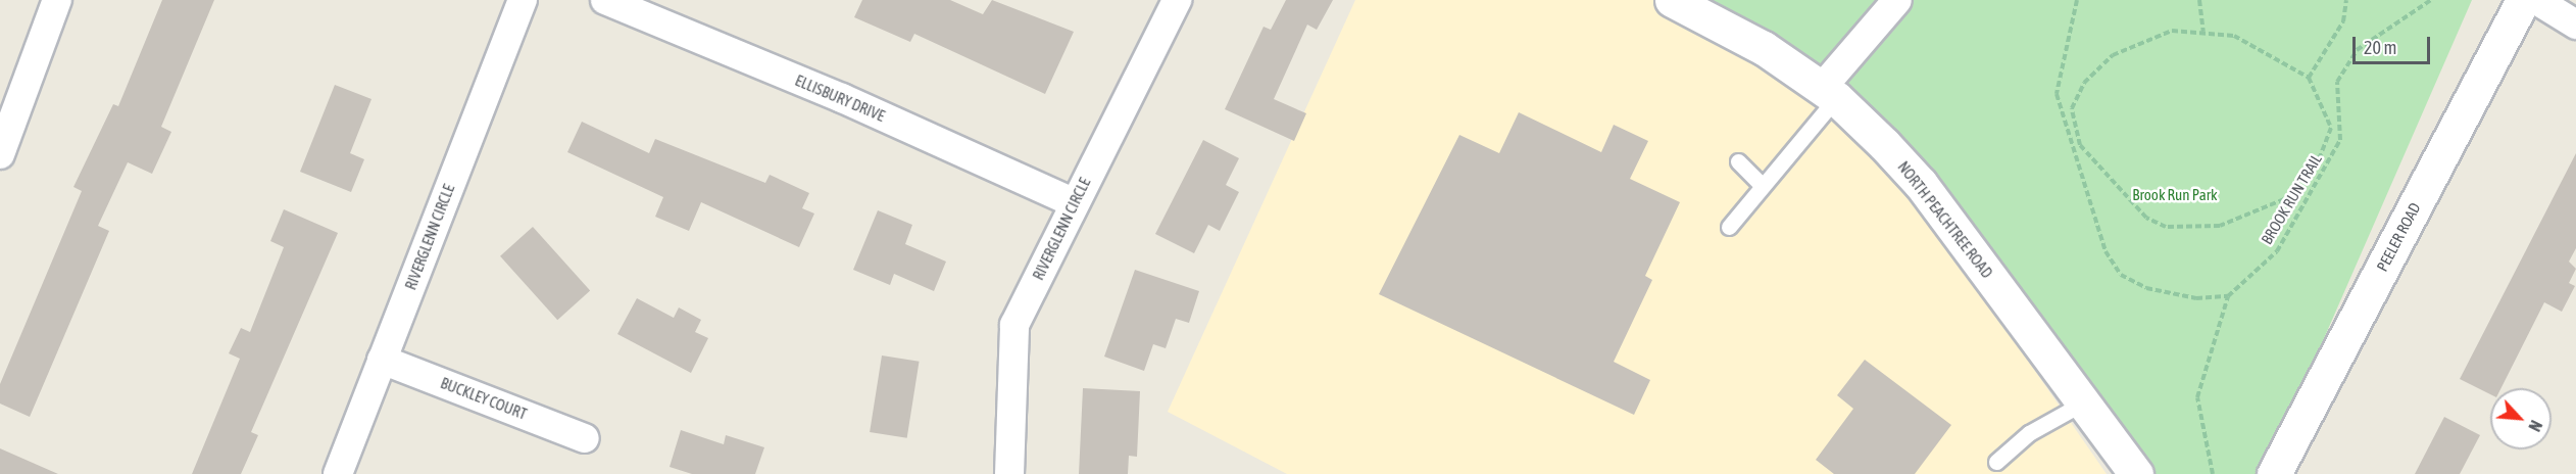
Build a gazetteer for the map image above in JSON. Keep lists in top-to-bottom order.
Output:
{
  "streets": {
    "street": [
      "ELLISBURY DRIVE",
      "NORTH PEACHTREE ROAD",
      "RIVERGLENN CIRCLE",
      "PEELER ROAD",
      "BUCKLEY COURT"
    ],
    "path": ["BROOK RUN TRAIL"]
  },
  "crossings": [
    ["ELLISBURY DRIVE", "RIVERGLENN CIRCLE"],
    ["RIVERGLENN CIRCLE", "BUCKLEY COURT"]
  ],
  "parks": ["Brook Run Park"],
  "scale_bar": "20 m",
  "north": "bottom right"
}
